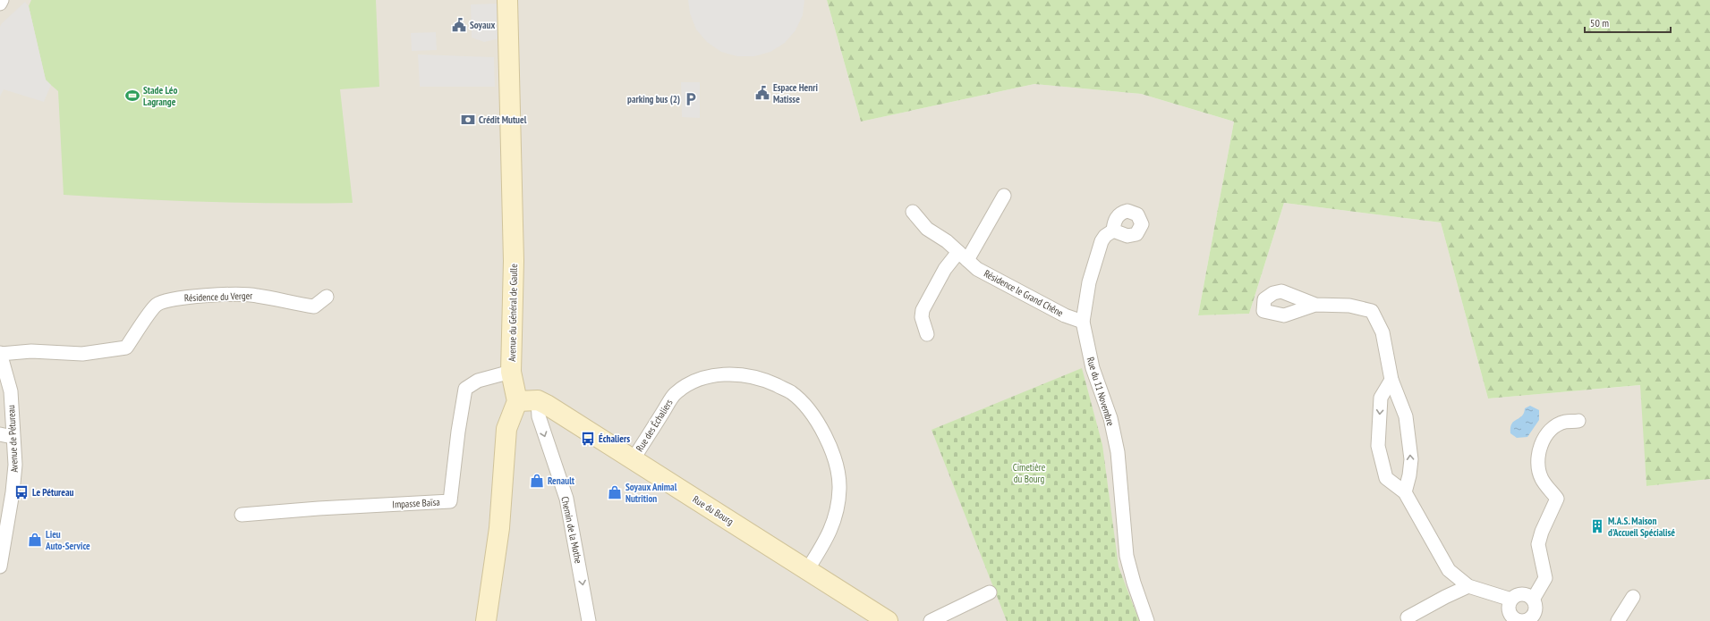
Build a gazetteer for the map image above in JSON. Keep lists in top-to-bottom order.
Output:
{
  "streets": {
    "main road": ["Avenue du Général de Gaulle", "Rue du Bourg"],
    "street": [
      "Résidence le Grand Chêne",
      "Résidence du Verger",
      "Rue du 11 Novembre",
      "Rue des Échaliers",
      "Avenue de Pétureau",
      "Impasse Baïsa",
      "Chemin de la Mothe"
    ]
  },
  "crossings": [
    ["Résidence le Grand Chêne", "Rue du 11 Novembre"],
    ["Résidence du Verger", "Avenue de Pétureau"],
    ["Avenue du Général de Gaulle", "Impasse Baïsa"],
    ["Rue des Échaliers", "Rue du Bourg"],
    ["Rue du Bourg", "Chemin de la Mothe"]
  ],
  "one_way": ["Chemin de la Mothe"],
  "parks": ["Cimetière du Bourg"],
  "places": {
    "public building": ["Soyaux", "Espace Henri Matisse"],
    "sports": ["Stade Léo Lagrange"],
    "parking": ["parking bus (2)"],
    "bank": ["Crédit Mutuel"],
    "bus stop": ["Échaliers", "Le Pétureau"],
    "shop": ["Renault", "Soyaux Animal Nutrition", "Lieu Auto-Service"],
    "building": ["M.A.S. Maison d'Accueil Spécialisé"]
  },
  "scale_bar": "50 m"
}
